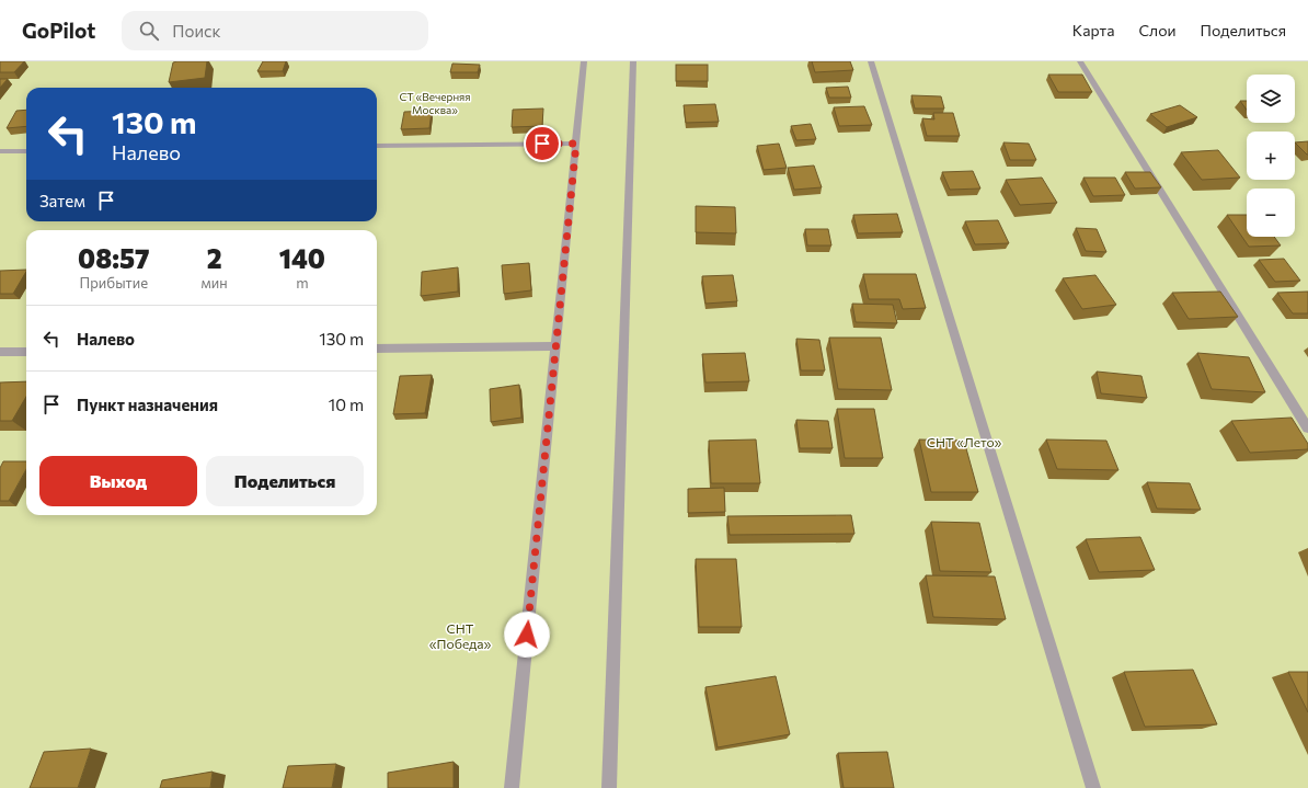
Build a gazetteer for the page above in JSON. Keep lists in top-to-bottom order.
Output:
{
  "parks": ["СТ «Вечерняя Москва»", "СНТ «Лето»", "СНТ «Победа»"],
  "page": {
    "header": "GoPilot",
    "search": "Поиск",
    "nav": ["Карта", "Слои", "Поделиться"],
    "map_buttons": ["+", "−"],
    "turn": ["130 m", "Налево"],
    "then": "Затем",
    "eta": [
      "08:57",
      "Прибытие",
      "2",
      "мин",
      "140",
      "m"
    ],
    "list": [
      {
        "name": "Налево",
        "value": "130 m"
      },
      {
        "name": "Пункт назначения",
        "value": "10 m"
      }
    ],
    "buttons": ["Выход", "Поделиться"]
  }
}
